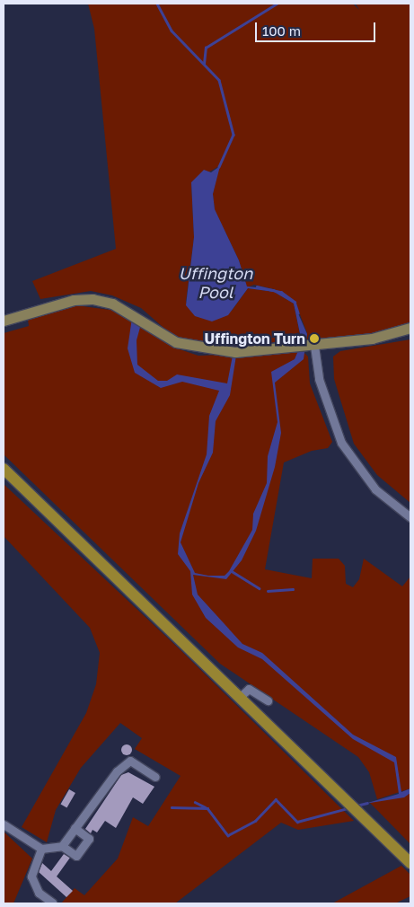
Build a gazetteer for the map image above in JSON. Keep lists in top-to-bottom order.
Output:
{
  "water": ["Uffington Pool"],
  "places": ["Uffington Turn"],
  "scale_bar": "100 m"
}
